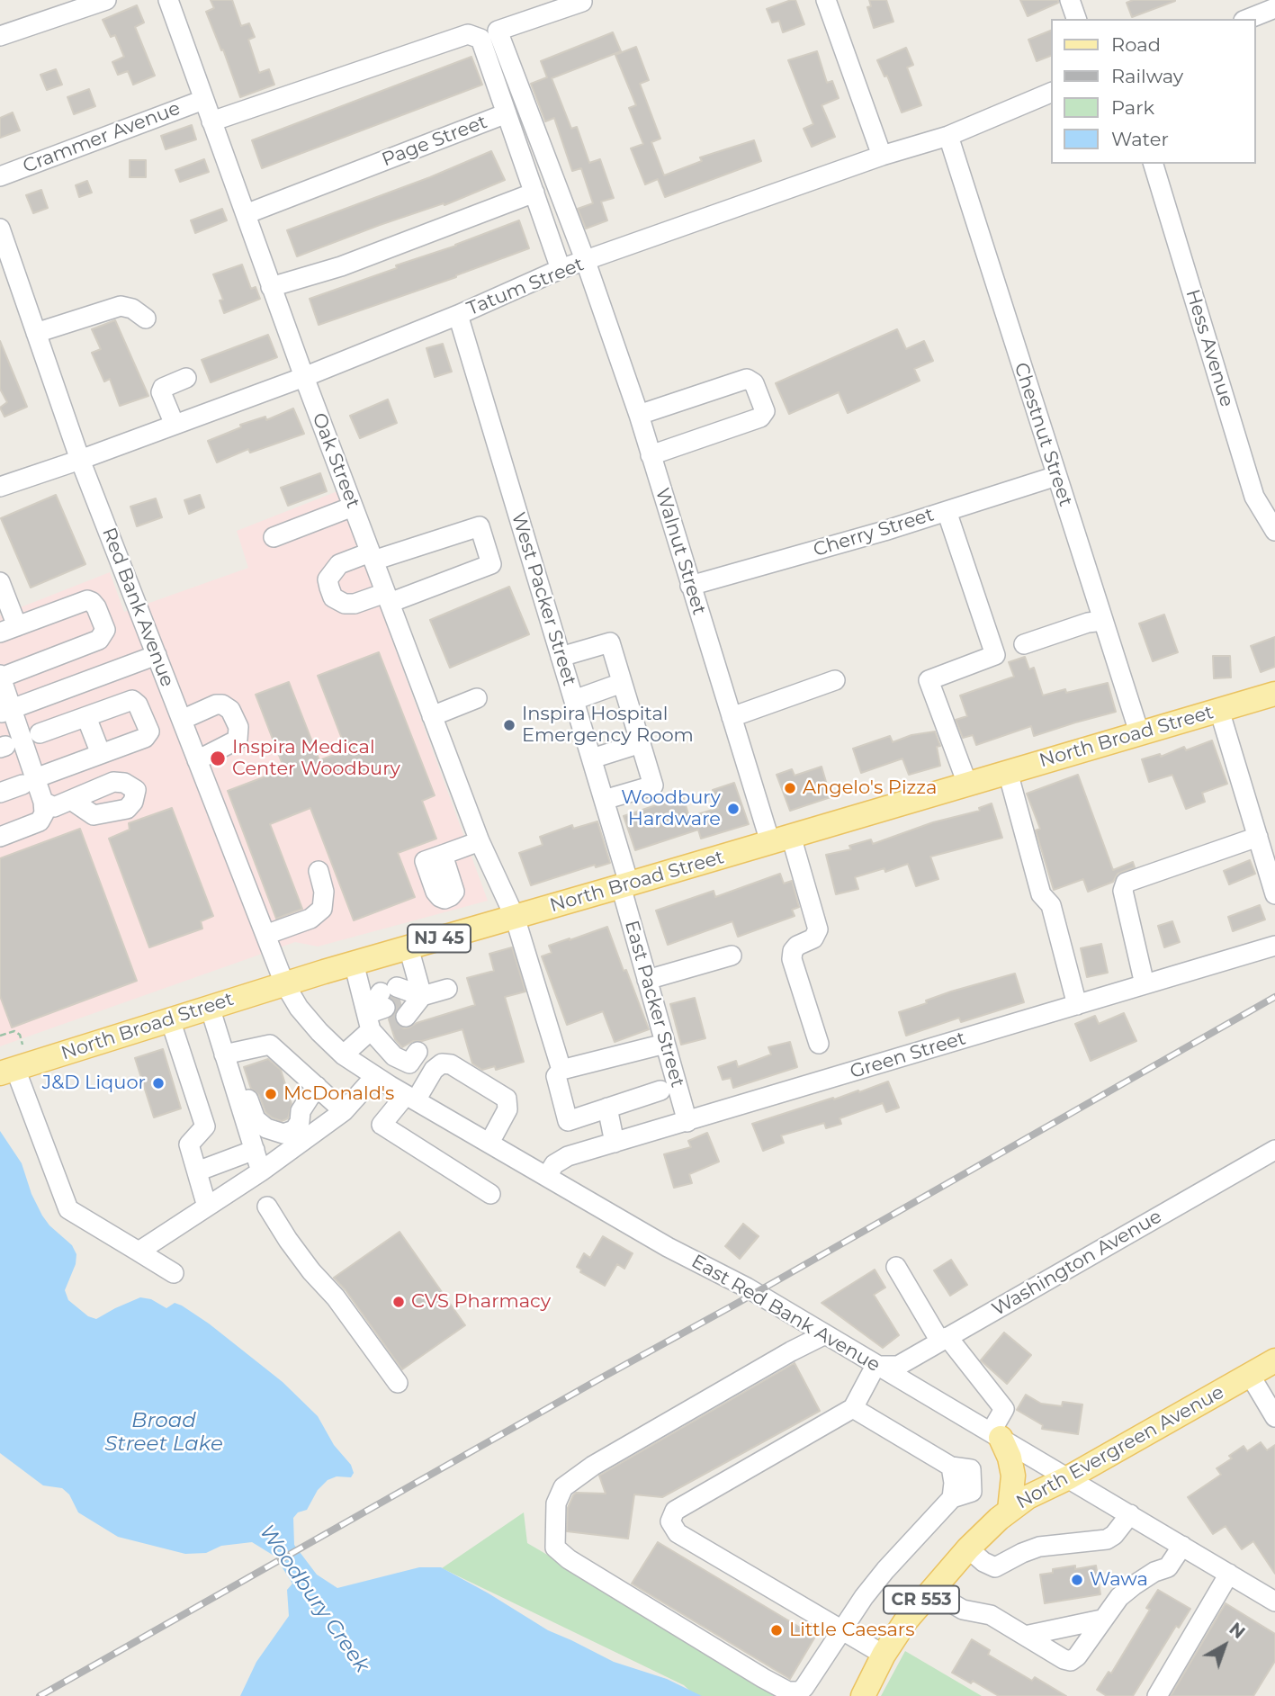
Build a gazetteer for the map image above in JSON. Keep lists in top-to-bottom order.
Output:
{
  "streets": {
    "main road": [
      "North Broad Street",
      "NJ 45",
      "North Evergreen Avenue",
      "CR 553"
    ],
    "street": [
      "Crammer Avenue",
      "Page Street",
      "Tatum Street",
      "Hess Avenue",
      "Chestnut Street",
      "Oak Street",
      "Cherry Street",
      "Walnut Street",
      "West Packer Street",
      "Red Bank Avenue",
      "East Packer Street",
      "Green Street",
      "Washington Avenue",
      "East Red Bank Avenue"
    ]
  },
  "crossings": [
    ["Crammer Avenue", "Oak Street"],
    ["Page Street", "Tatum Street"],
    ["Page Street", "Oak Street"],
    ["Tatum Street", "Chestnut Street"],
    ["Tatum Street", "Oak Street"],
    ["Tatum Street", "Walnut Street"],
    ["Tatum Street", "West Packer Street"],
    ["Tatum Street", "Red Bank Avenue"],
    ["Chestnut Street", "Cherry Street"],
    ["Chestnut Street", "North Broad Street"],
    ["Oak Street", "North Broad Street"],
    ["Cherry Street", "Walnut Street"],
    ["Walnut Street", "North Broad Street"],
    ["West Packer Street", "North Broad Street"],
    ["West Packer Street", "East Packer Street"],
    ["Red Bank Avenue", "North Broad Street"],
    ["Red Bank Avenue", "East Red Bank Avenue"],
    ["North Broad Street", "East Packer Street"],
    ["North Broad Street", "East Red Bank Avenue"],
    ["East Packer Street", "Green Street"],
    ["Green Street", "East Red Bank Avenue"],
    ["Washington Avenue", "East Red Bank Avenue"],
    ["East Red Bank Avenue", "North Evergreen Avenue"]
  ],
  "water": ["Broad Street Lake", "Woodbury Creek"],
  "places": [
    "Inspira Hospital Emergency Room",
    "Inspira Medical Center Woodbury",
    "Angelo's Pizza",
    "Woodbury Hardware",
    "J&D Liquor",
    "McDonald's",
    "CVS Pharmacy",
    "Wawa",
    "Little Caesars"
  ],
  "legend": [
    "Road",
    "Railway",
    "Park",
    "Water"
  ],
  "north": "top right"
}
